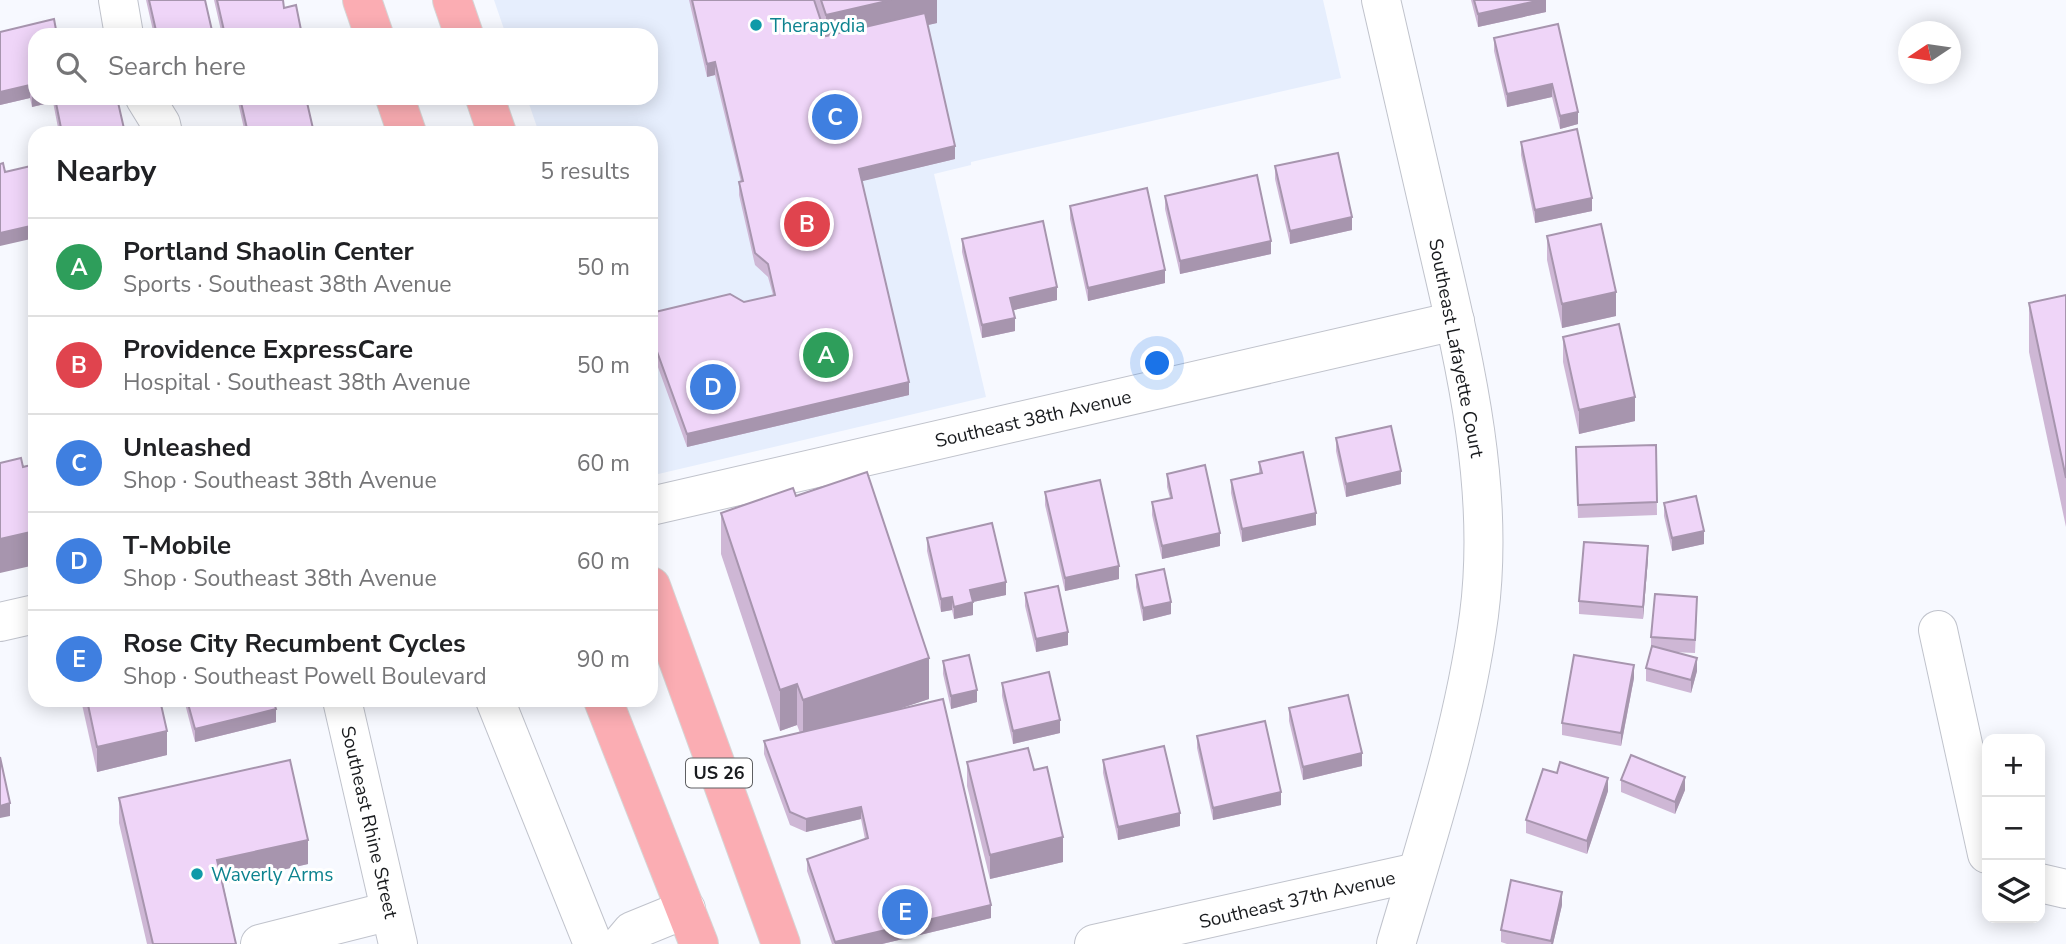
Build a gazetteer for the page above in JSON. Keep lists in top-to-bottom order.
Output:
{
  "streets": {
    "main road": ["US 26"],
    "street": [
      "Southeast Lafayette Court",
      "Southeast 38th Avenue",
      "Southeast Rhine Street",
      "Southeast 37th Avenue"
    ]
  },
  "crossings": [
    ["Southeast Lafayette Court", "Southeast 38th Avenue"],
    ["Southeast Lafayette Court", "Southeast 37th Avenue"]
  ],
  "places": ["Therapydia", "Waverly Arms"],
  "north": "left",
  "page": {
    "search": "Search here",
    "pins": [
      "C",
      "B",
      "A",
      "D",
      "E"
    ],
    "heading": ["Nearby", "5 results"],
    "list": [
      {
        "mark": "A",
        "name": "Portland Shaolin Center",
        "note": "Sports · Southeast 38th Avenue",
        "value": "50 m"
      },
      {
        "mark": "B",
        "name": "Providence ExpressCare",
        "note": "Hospital · Southeast 38th Avenue",
        "value": "50 m"
      },
      {
        "mark": "C",
        "name": "Unleashed",
        "note": "Shop · Southeast 38th Avenue",
        "value": "60 m"
      },
      {
        "mark": "D",
        "name": "T-Mobile",
        "note": "Shop · Southeast 38th Avenue",
        "value": "60 m"
      },
      {
        "mark": "E",
        "name": "Rose City Recumbent Cycles",
        "note": "Shop · Southeast Powell Boulevard",
        "value": "90 m"
      }
    ],
    "map_buttons": ["+", "−"]
  }
}
